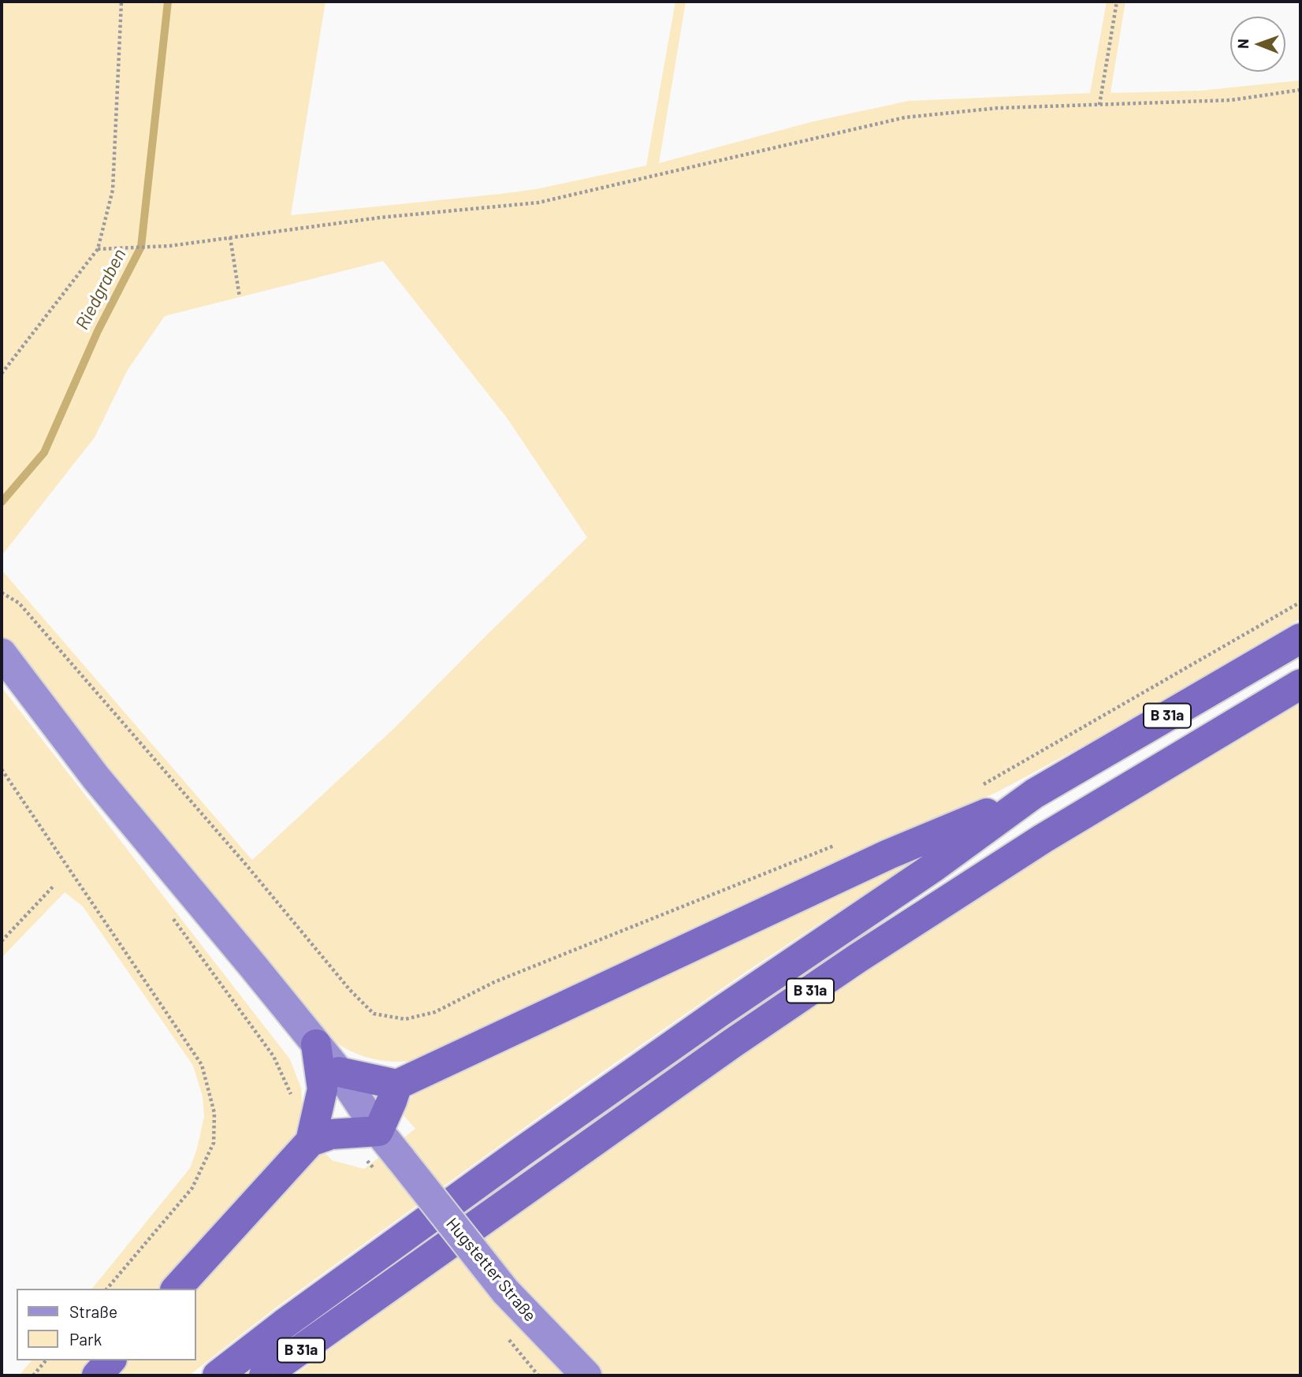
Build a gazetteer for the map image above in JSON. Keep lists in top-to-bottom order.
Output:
{
  "streets": {
    "highway": ["B 31a"],
    "main road": ["Hugstetter Straße"]
  },
  "water": ["Riedgraben"],
  "legend": ["Straße", "Park"],
  "north": "left"
}
